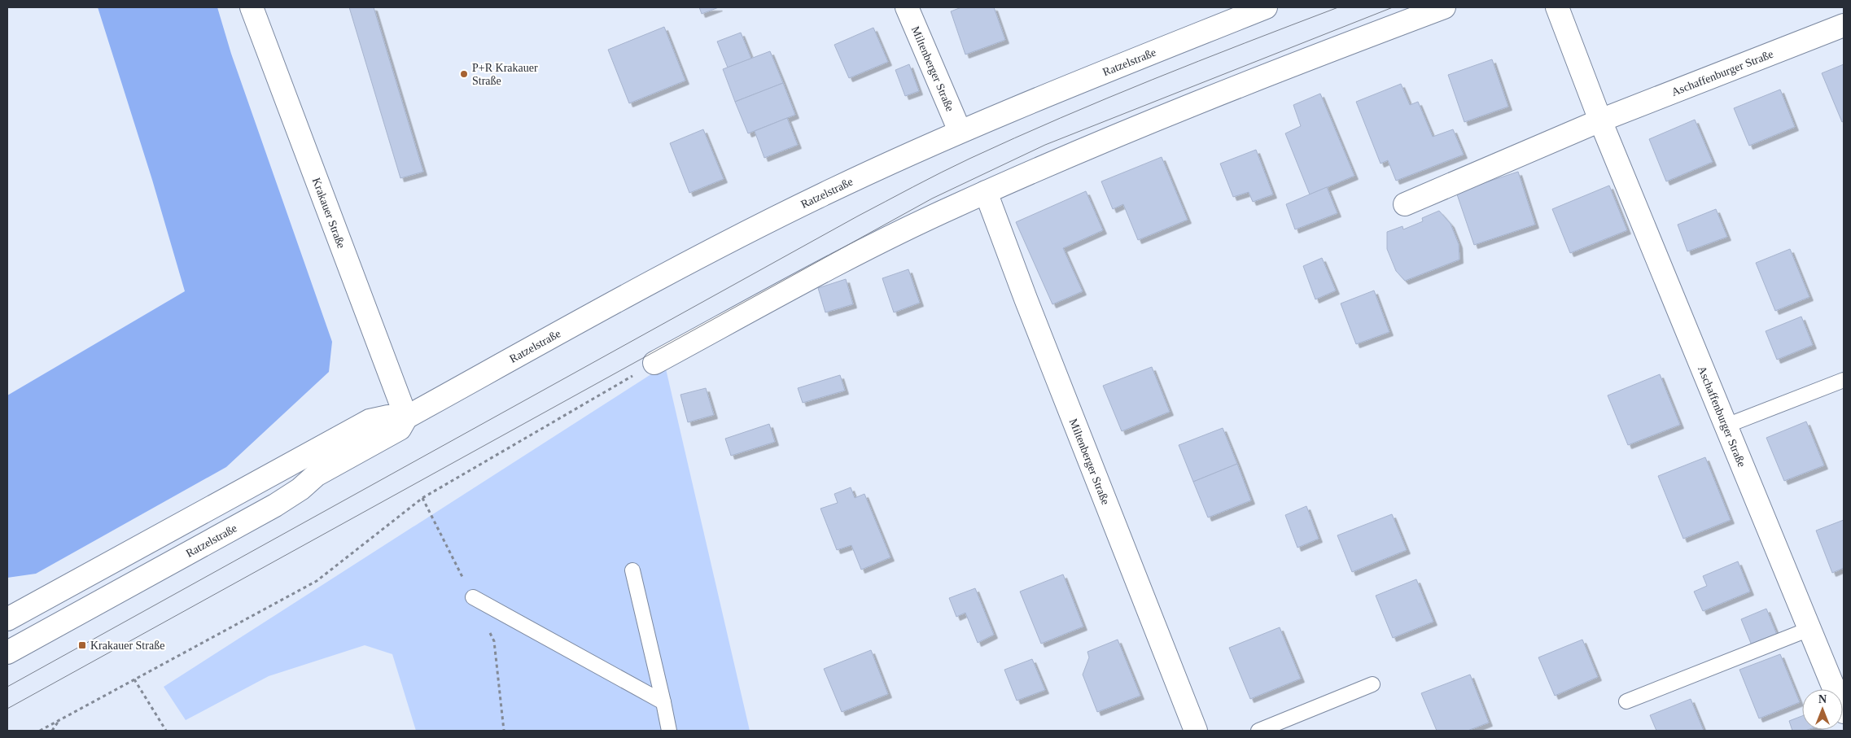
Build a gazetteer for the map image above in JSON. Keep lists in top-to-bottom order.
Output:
{
  "streets": {
    "street": [
      "Ratzelstraße",
      "Miltenberger Straße",
      "Aschaffenburger Straße",
      "Krakauer Straße"
    ]
  },
  "crossings": [
    ["Ratzelstraße", "Miltenberger Straße"],
    ["Ratzelstraße", "Krakauer Straße"]
  ],
  "places": {
    "other": ["P+R Krakauer Straße"],
    "transit": ["Krakauer Straße"]
  },
  "north": "top"
}
